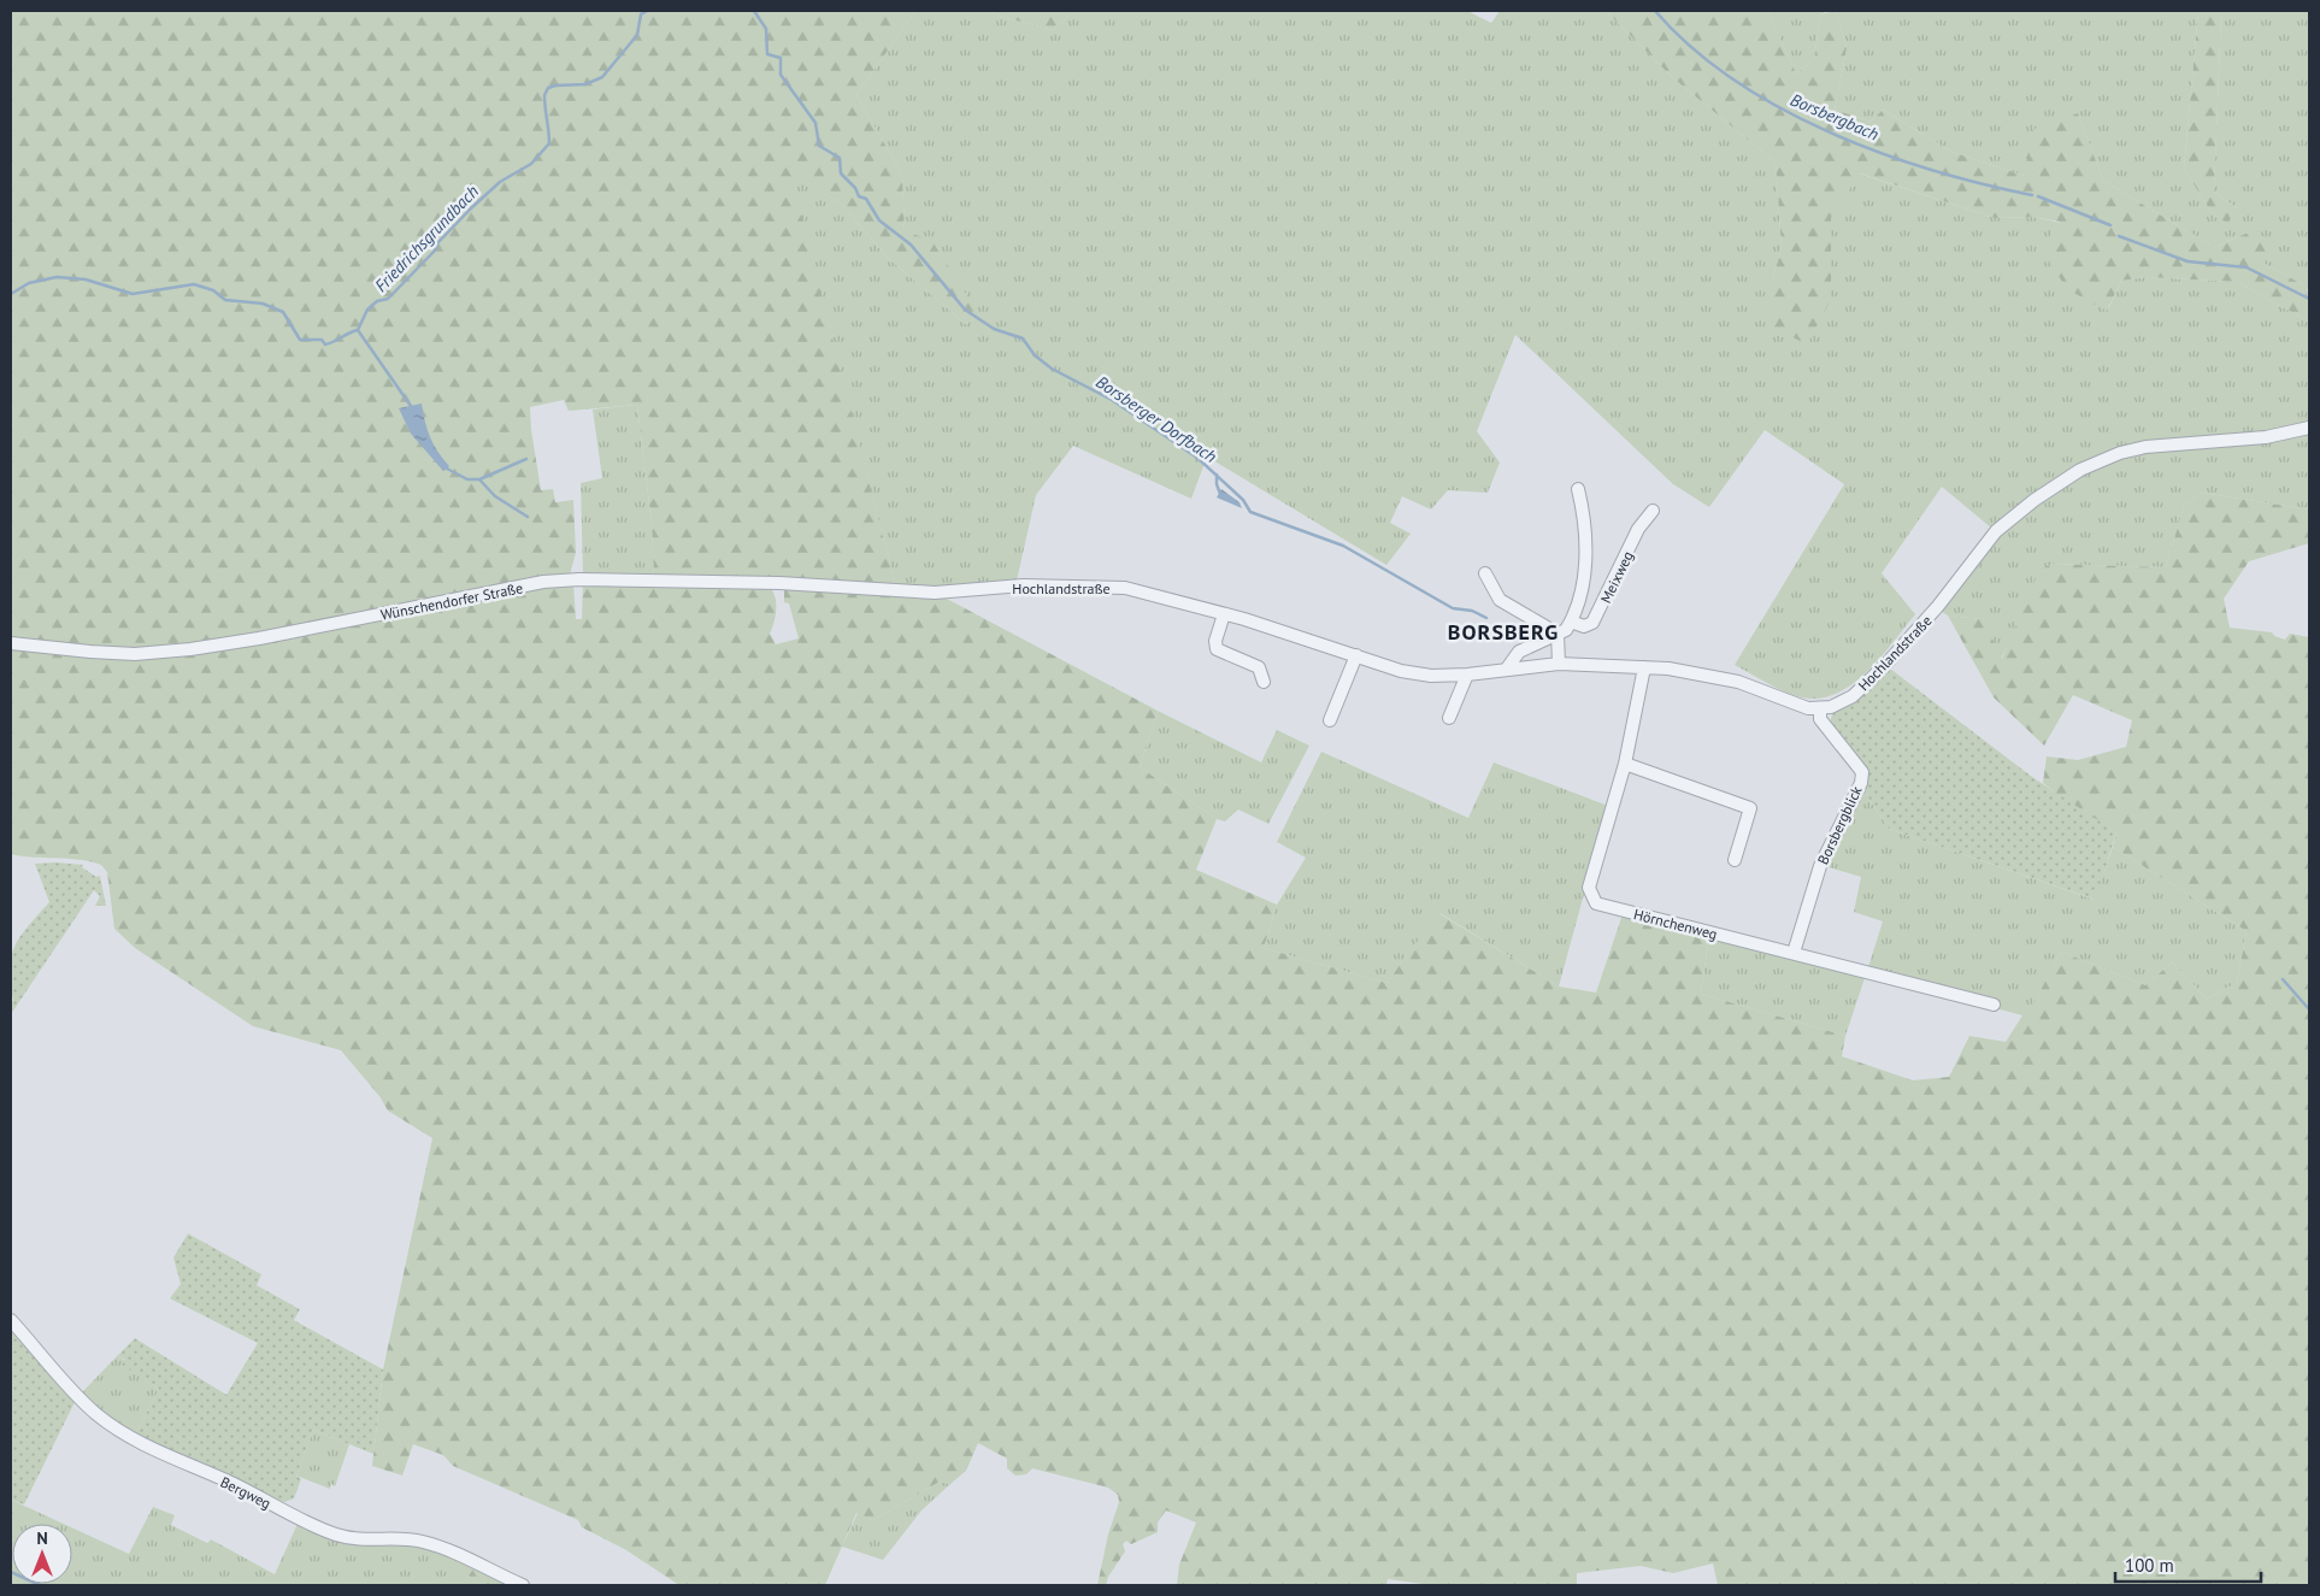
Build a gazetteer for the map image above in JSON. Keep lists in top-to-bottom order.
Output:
{
  "streets": {
    "street": [
      "Meixweg",
      "Hochlandstraße",
      "Wünschendorfer Straße",
      "Borsbergblick",
      "Hörnchenweg",
      "Bergweg"
    ]
  },
  "crossings": [
    ["Meixweg", "Hochlandstraße"],
    ["Hochlandstraße", "Wünschendorfer Straße"],
    ["Hochlandstraße", "Borsbergblick"],
    ["Hochlandstraße", "Hörnchenweg"],
    ["Borsbergblick", "Hörnchenweg"]
  ],
  "districts": ["BORSBERG"],
  "water": ["Borsbergbach", "Friedrichsgrundbach", "Borsberger Dorfbach"],
  "scale_bar": "100 m",
  "north": "top"
}
